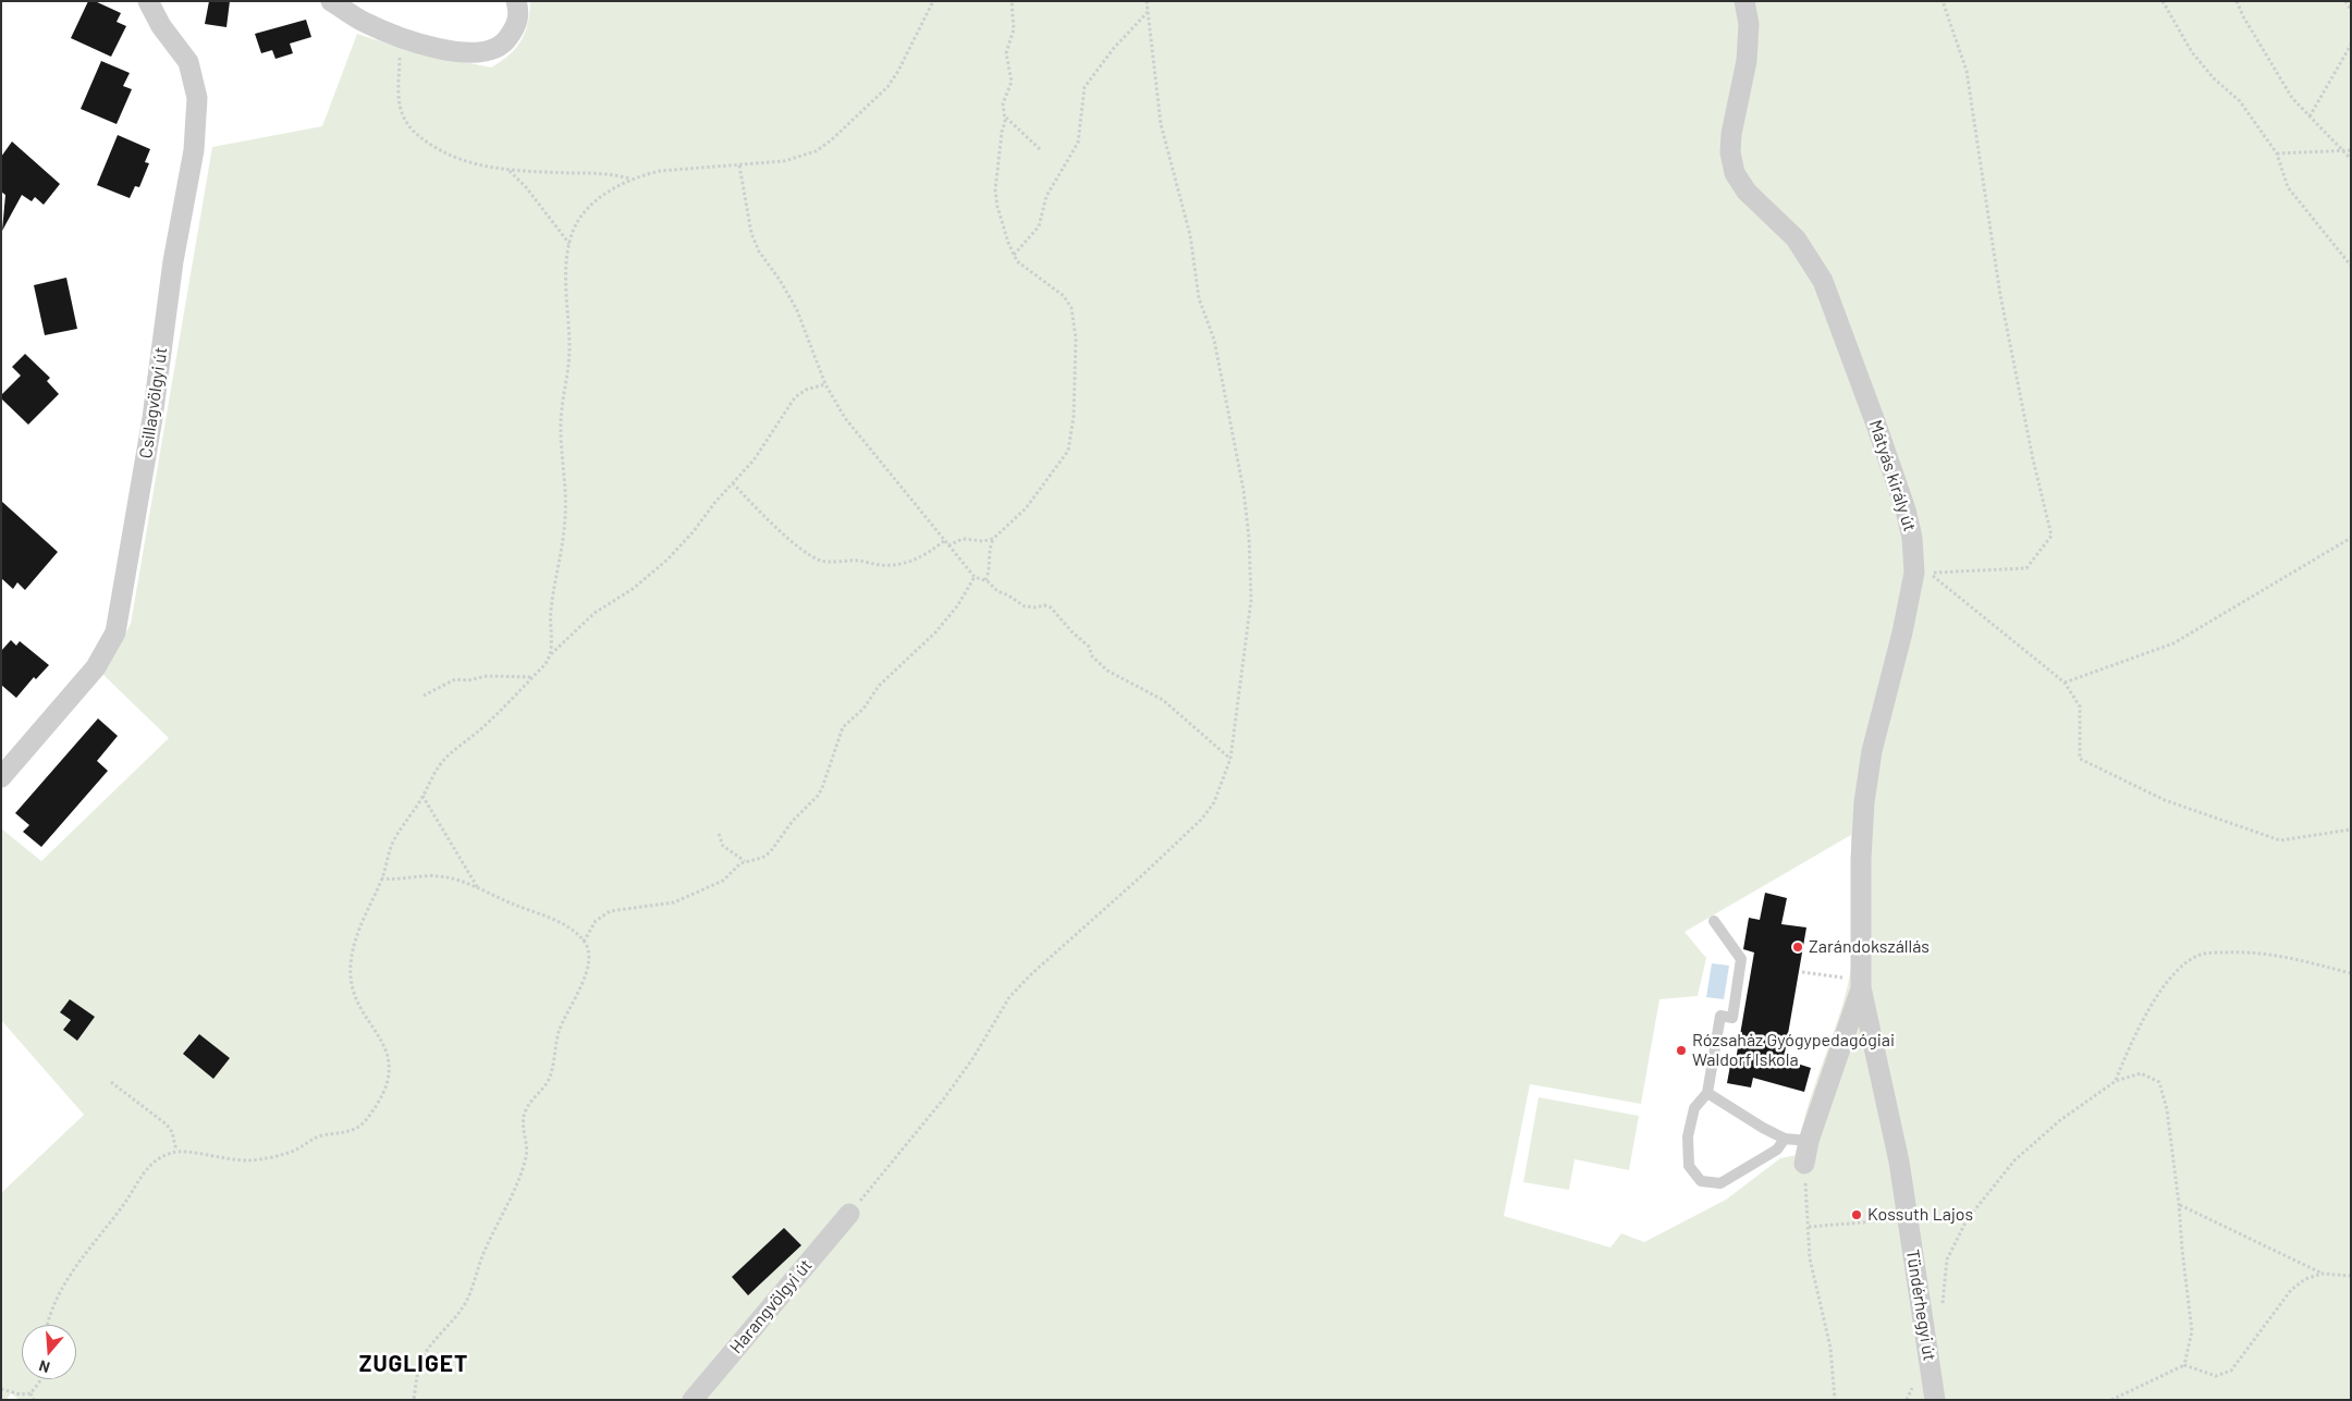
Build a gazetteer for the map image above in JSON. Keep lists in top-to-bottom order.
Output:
{
  "streets": {
    "street": [
      "Csillagvölgyi út",
      "Mátyás király út",
      "Tündérhegyi út",
      "Harangvölgyi út"
    ]
  },
  "crossings": [
    ["Mátyás király út", "Tündérhegyi út"]
  ],
  "districts": ["ZUGLIGET"],
  "places": ["Zarándokszállás", "Rózsaház Gyógypedagógiai Waldorf Iskola", "Kossuth Lajos"],
  "north": "bottom"
}
